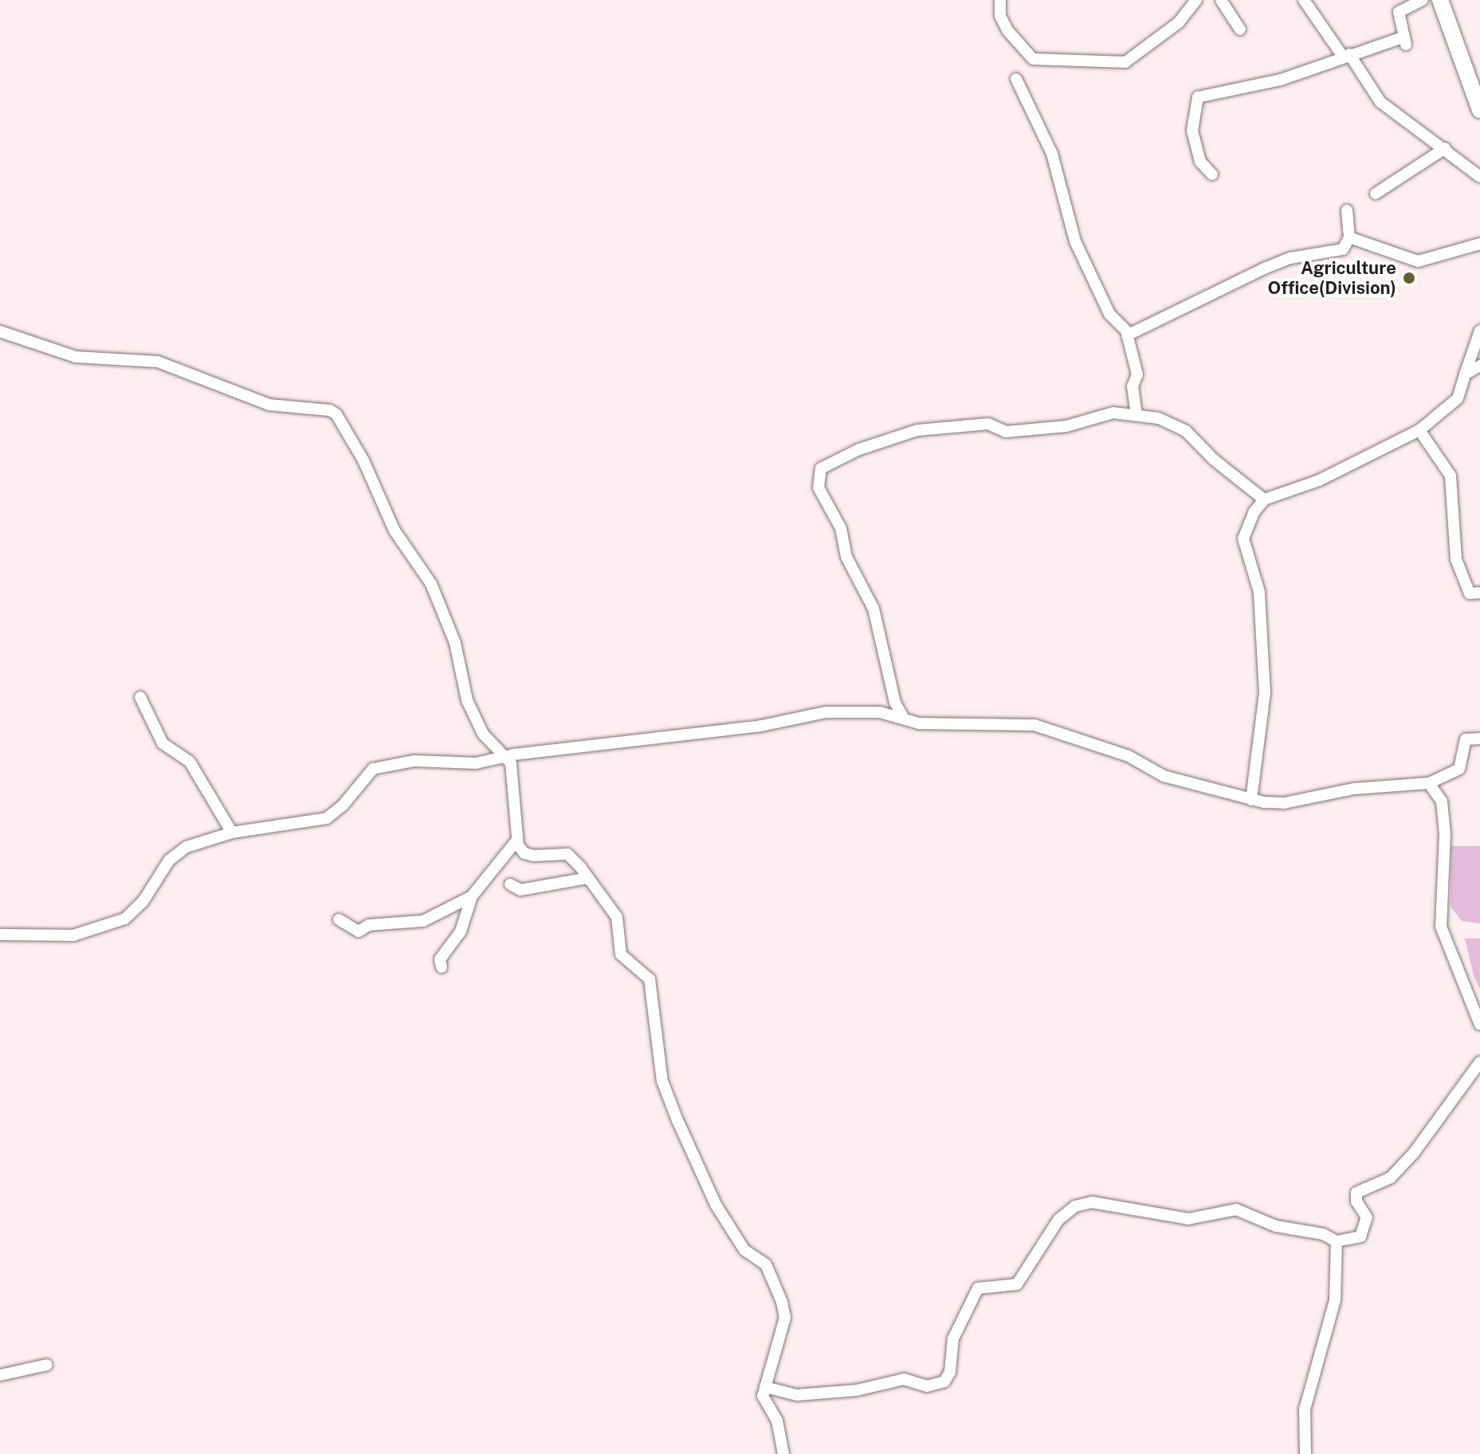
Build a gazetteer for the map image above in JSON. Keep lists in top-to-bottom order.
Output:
{
  "places": ["Agriculture Office(Division)"]
}
